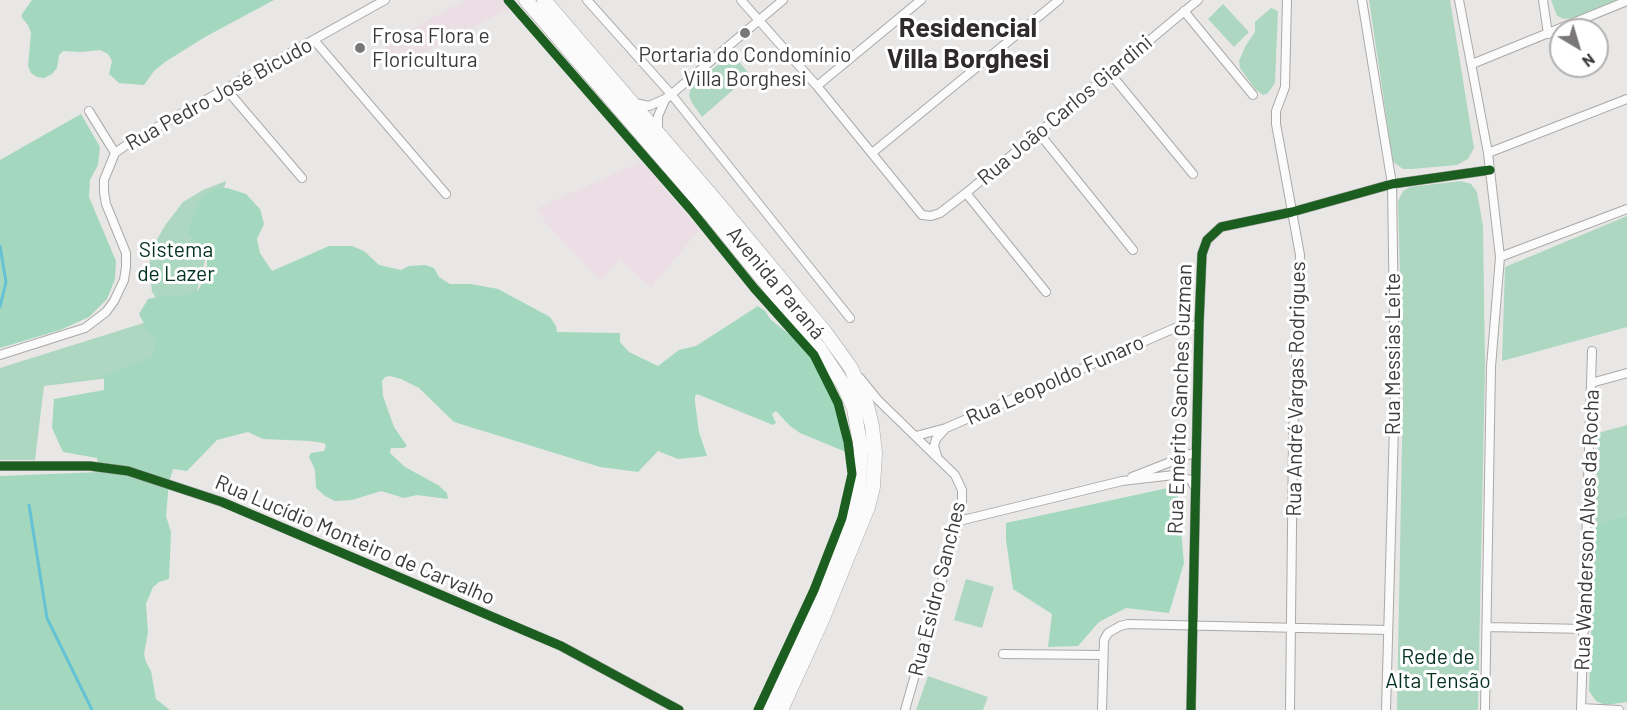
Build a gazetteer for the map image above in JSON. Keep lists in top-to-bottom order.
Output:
{
  "streets": {
    "main road": ["Avenida Paraná"],
    "street": [
      "Rua Pedro José Bicudo",
      "Rua João Carlos Giardini",
      "Rua Messias Leite",
      "Rua Leopoldo Funaro",
      "Rua André Vargas Rodrigues",
      "Rua Emérito Sanches Guzman",
      "Rua Wanderson Alves da Rocha",
      "Rua Lucídio Monteiro de Carvalho",
      "Rua Esidro Sanches"
    ]
  },
  "crossings": [
    ["Avenida Paraná", "Rua Esidro Sanches"],
    ["Rua Messias Leite", "Rua Emérito Sanches Guzman"],
    ["Rua Leopoldo Funaro", "Rua Emérito Sanches Guzman"],
    ["Rua Leopoldo Funaro", "Rua Esidro Sanches"],
    ["Rua André Vargas Rodrigues", "Rua Emérito Sanches Guzman"]
  ],
  "districts": ["Residencial Villa Borghesi"],
  "parks": ["Sistema de Lazer", "Rede de Alta Tensão"],
  "places": ["Portaria do Condomínio Villa Borghesi", "Frosa Flora e Floricultura"],
  "north": "bottom right"
}
